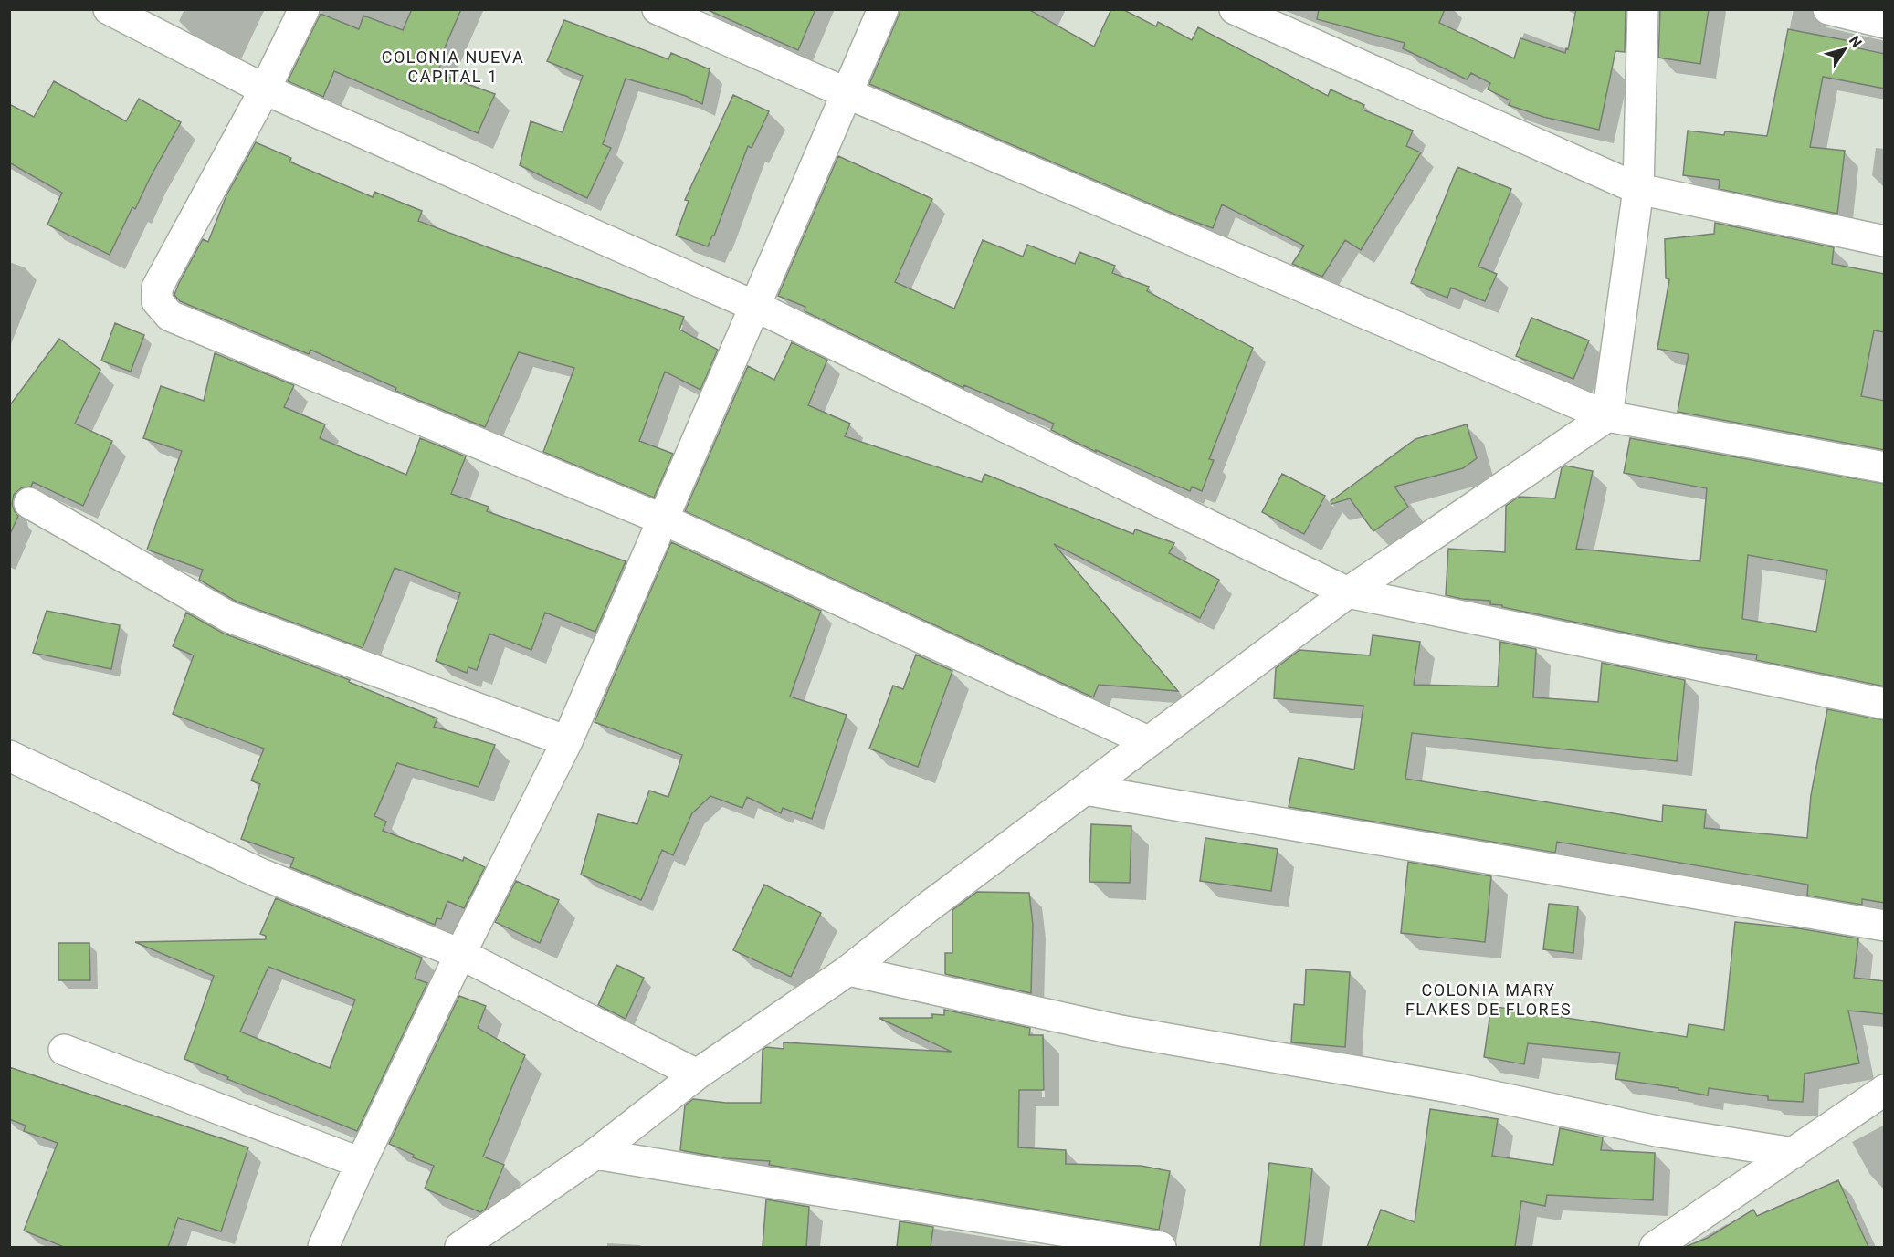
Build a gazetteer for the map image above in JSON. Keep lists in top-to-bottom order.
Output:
{
  "districts": ["COLONIA NUEVA CAPITAL 1", "COLONIA MARY FLAKES DE FLORES"],
  "north": "top right"
}
